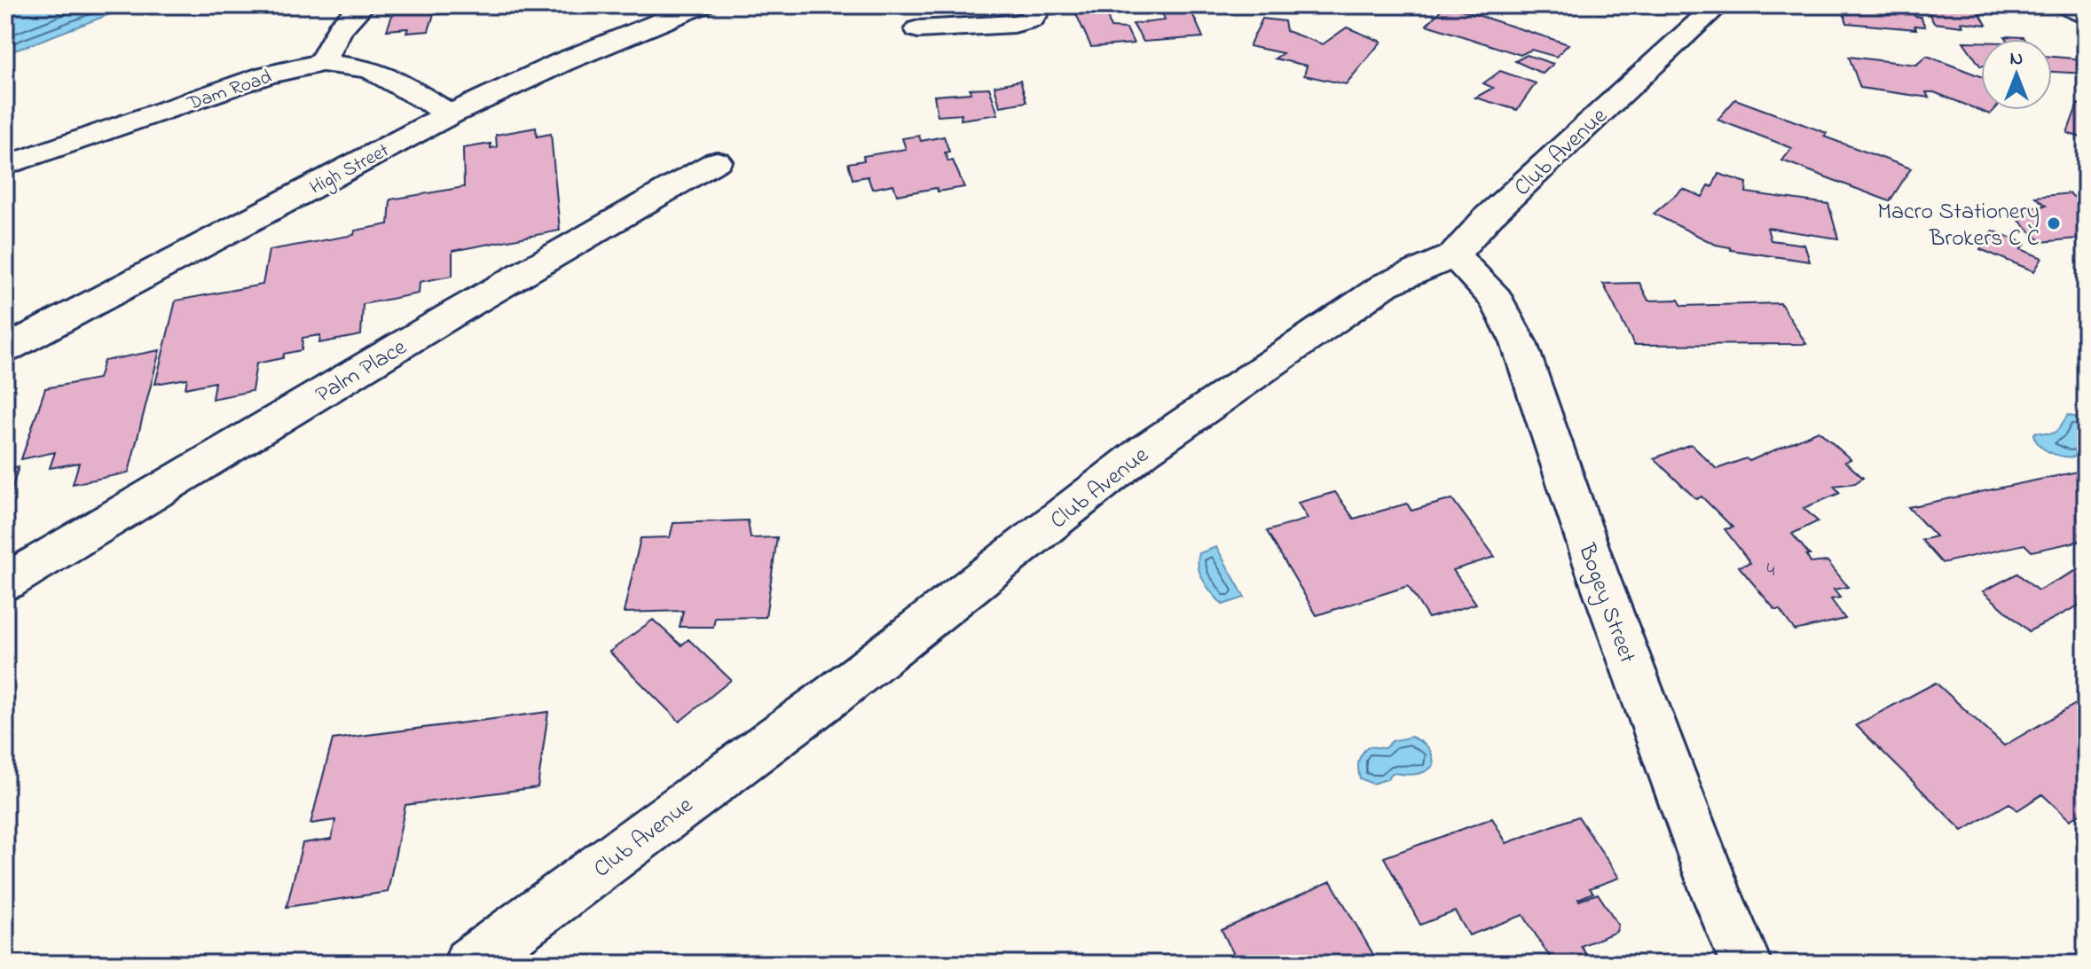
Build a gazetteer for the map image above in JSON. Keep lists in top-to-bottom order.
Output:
{
  "streets": {
    "street": [
      "Dam Road",
      "Club Avenue",
      "High Street",
      "Palm Place",
      "Bogey Street"
    ]
  },
  "crossings": [
    ["Dam Road", "High Street"],
    ["Club Avenue", "Bogey Street"]
  ],
  "places": ["Macro Stationery Brokers C C"],
  "house_numbers": ["4"],
  "north": "top"
}
